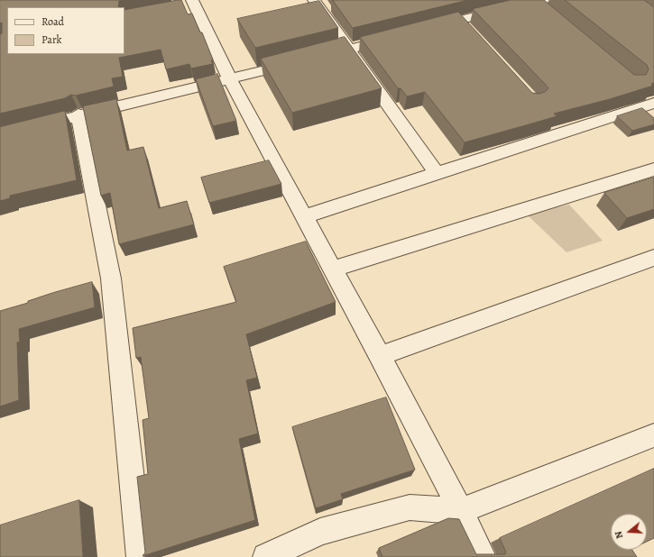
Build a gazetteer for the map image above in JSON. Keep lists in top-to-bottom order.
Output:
{
  "legend": ["Road", "Park"],
  "north": "left"
}
